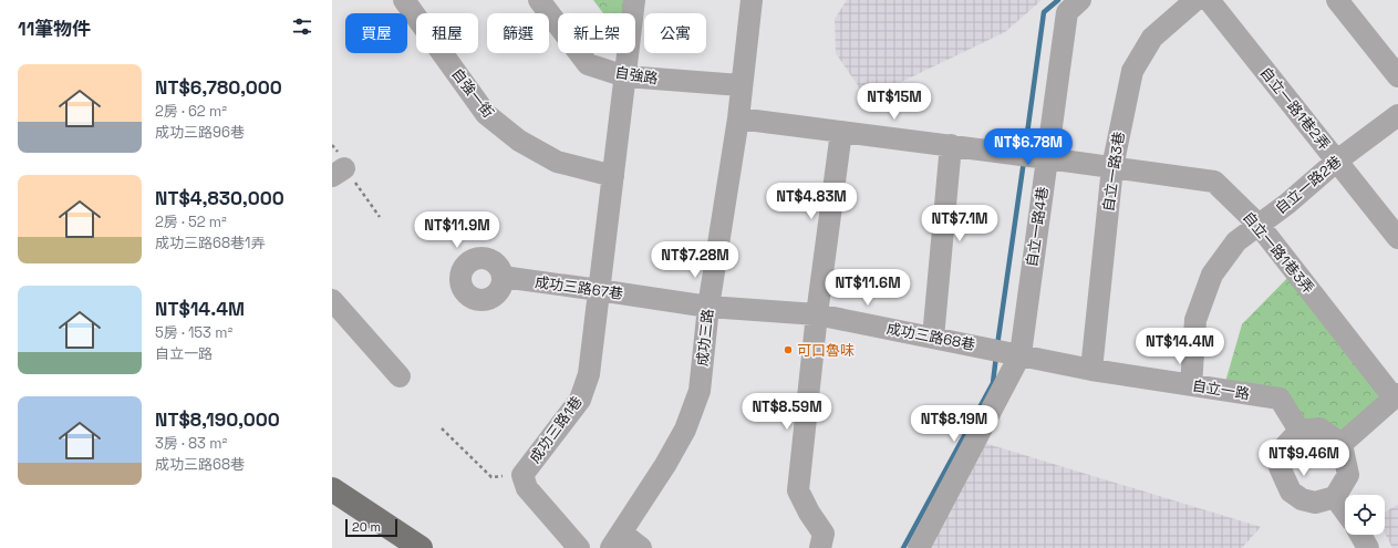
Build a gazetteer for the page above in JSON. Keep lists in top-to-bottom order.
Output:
{
  "streets": {
    "street": [
      "自強路",
      "自強一街",
      "自立一路1巷2弄",
      "自立一路3巷",
      "自立一路2巷",
      "自立一路4巷",
      "自立一路1巷3弄",
      "成功三路67巷",
      "成功三路68巷",
      "成功三路",
      "自立一路",
      "成功三路1巷"
    ]
  },
  "crossings": [
    ["自強路", "成功三路"],
    ["自強路", "成功三路1巷"],
    ["自強一街", "成功三路1巷"],
    ["自立一路1巷2弄", "自立一路2巷"],
    ["自立一路3巷", "自立一路1巷3弄"],
    ["自立一路3巷", "自立一路"],
    ["自立一路2巷", "自立一路1巷3弄"],
    ["自立一路2巷", "自立一路"],
    ["自立一路4巷", "自立一路1巷3弄"],
    ["自立一路4巷", "成功三路68巷"],
    ["自立一路4巷", "自立一路"],
    ["自立一路1巷3弄", "成功三路"],
    ["成功三路67巷", "成功三路68巷"],
    ["成功三路67巷", "成功三路"],
    ["成功三路67巷", "成功三路1巷"],
    ["成功三路68巷", "成功三路"],
    ["成功三路68巷", "自立一路"]
  ],
  "places": ["可口魯味"],
  "scale_bar": "20 m",
  "page": {
    "heading": "11筆物件",
    "chip": [
      "買屋",
      "租屋",
      "篩選",
      "新上架",
      "公寓"
    ],
    "list": [
      {
        "name": "NT$6,780,000",
        "note": "2房 · 62 m² · 成功三路96巷"
      },
      {
        "name": "NT$4,830,000",
        "note": "2房 · 52 m² · 成功三路68巷1弄"
      },
      {
        "name": "NT$14.4M",
        "note": "5房 · 153 m² · 自立一路"
      },
      {
        "name": "NT$8,190,000",
        "note": "3房 · 83 m² · 成功三路68巷"
      }
    ],
    "price": [
      "NT$15M",
      "NT$6.78M",
      "NT$4.83M",
      "NT$7.1M",
      "NT$11.9M",
      "NT$7.28M",
      "NT$11.6M",
      "NT$14.4M",
      "NT$8.59M",
      "NT$8.19M",
      "NT$9.46M"
    ],
    "scale": "20 m"
  }
}
